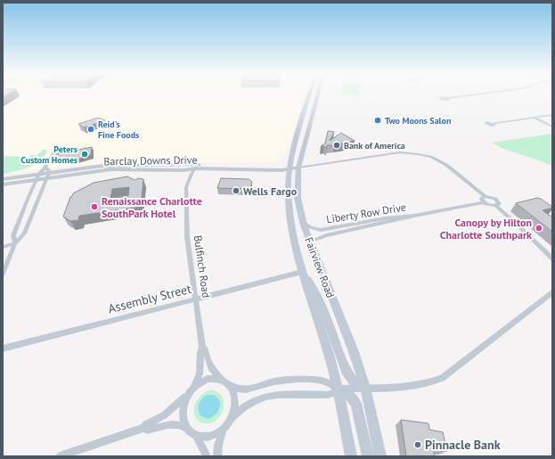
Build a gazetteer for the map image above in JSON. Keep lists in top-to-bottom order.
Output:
{
  "streets": {
    "main road": ["Fairview Road"],
    "street": [
      "Barclay Downs Drive",
      "Liberty Row Drive",
      "Bulfinch Road",
      "Assembly Street"
    ]
  },
  "crossings": [
    ["Barclay Downs Drive", "Liberty Row Drive"],
    ["Barclay Downs Drive", "Bulfinch Road"],
    ["Barclay Downs Drive", "Fairview Road"],
    ["Liberty Row Drive", "Fairview Road"],
    ["Bulfinch Road", "Assembly Street"],
    ["Fairview Road", "Assembly Street"]
  ],
  "places": [
    "Two Moons Salon",
    "Reid's Fine Foods",
    "Bank of America",
    "Peters Custom Homes",
    "Wells Fargo",
    "Renaissance Charlotte SouthPark Hotel",
    "Canopy by Hilton Charlotte Southpark",
    "Pinnacle Bank"
  ]
}
